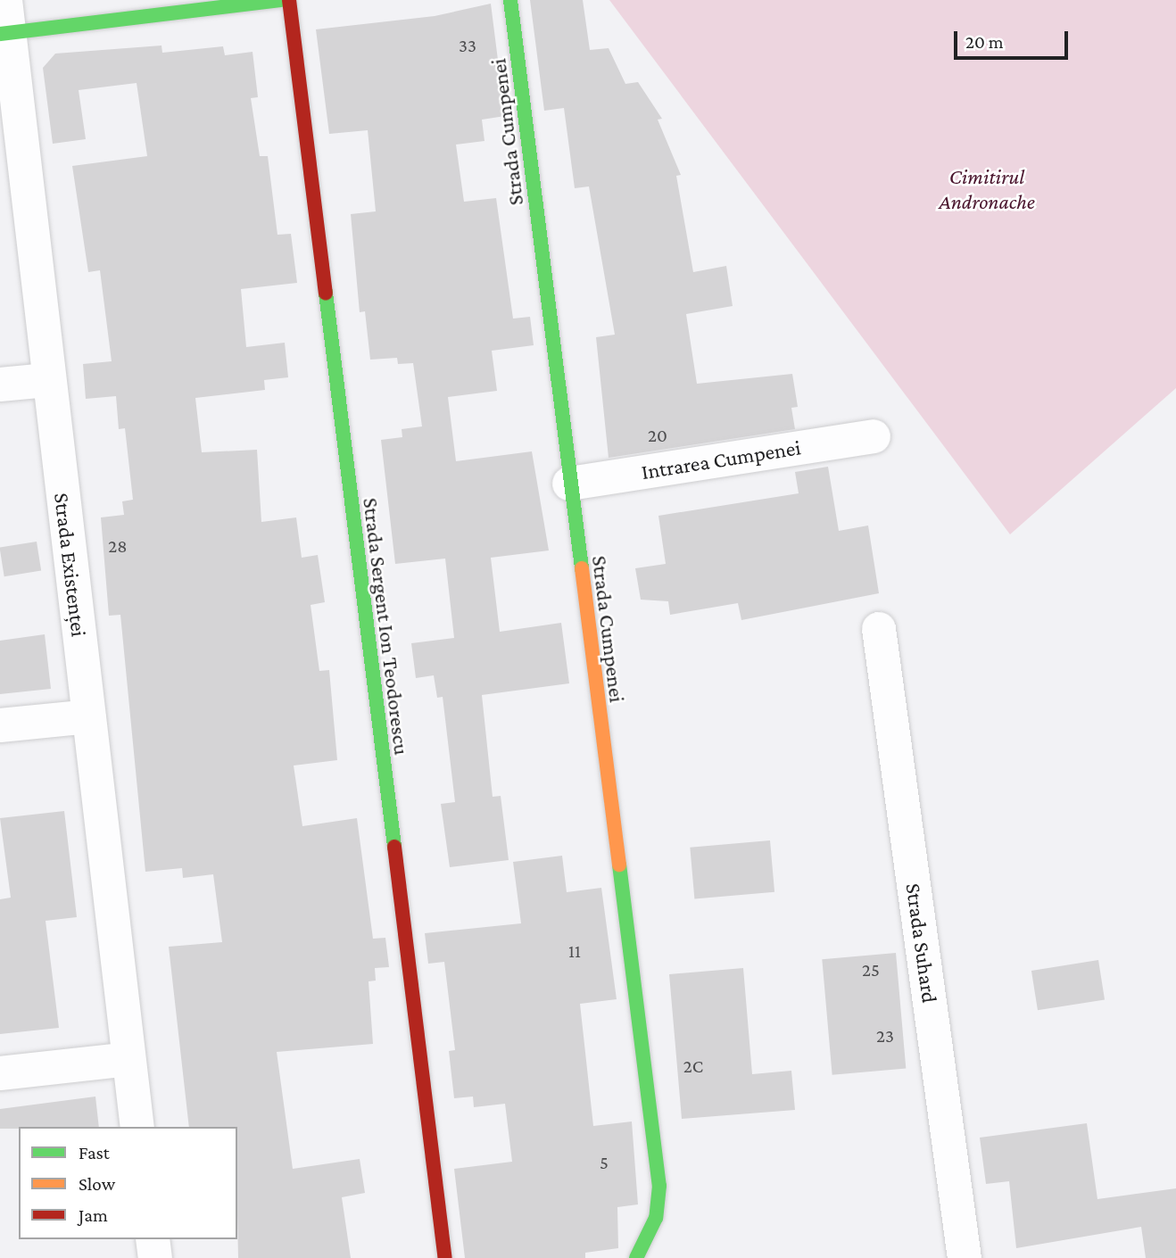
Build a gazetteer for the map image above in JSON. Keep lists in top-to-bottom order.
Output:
{
  "streets": {
    "street": [
      "Strada Cumpenei",
      "Intrarea Cumpenei",
      "Strada Existenței",
      "Strada Sergent Ion Teodorescu",
      "Strada Suhard"
    ]
  },
  "crossings": [
    ["Strada Cumpenei", "Intrarea Cumpenei"]
  ],
  "parks": ["Cimitirul Andronache"],
  "house_numbers": [
    "33",
    "20",
    "28",
    "11",
    "25",
    "23",
    "2C",
    "5"
  ],
  "legend": ["Fast", "Slow", "Jam"],
  "scale_bar": "20 m"
}
